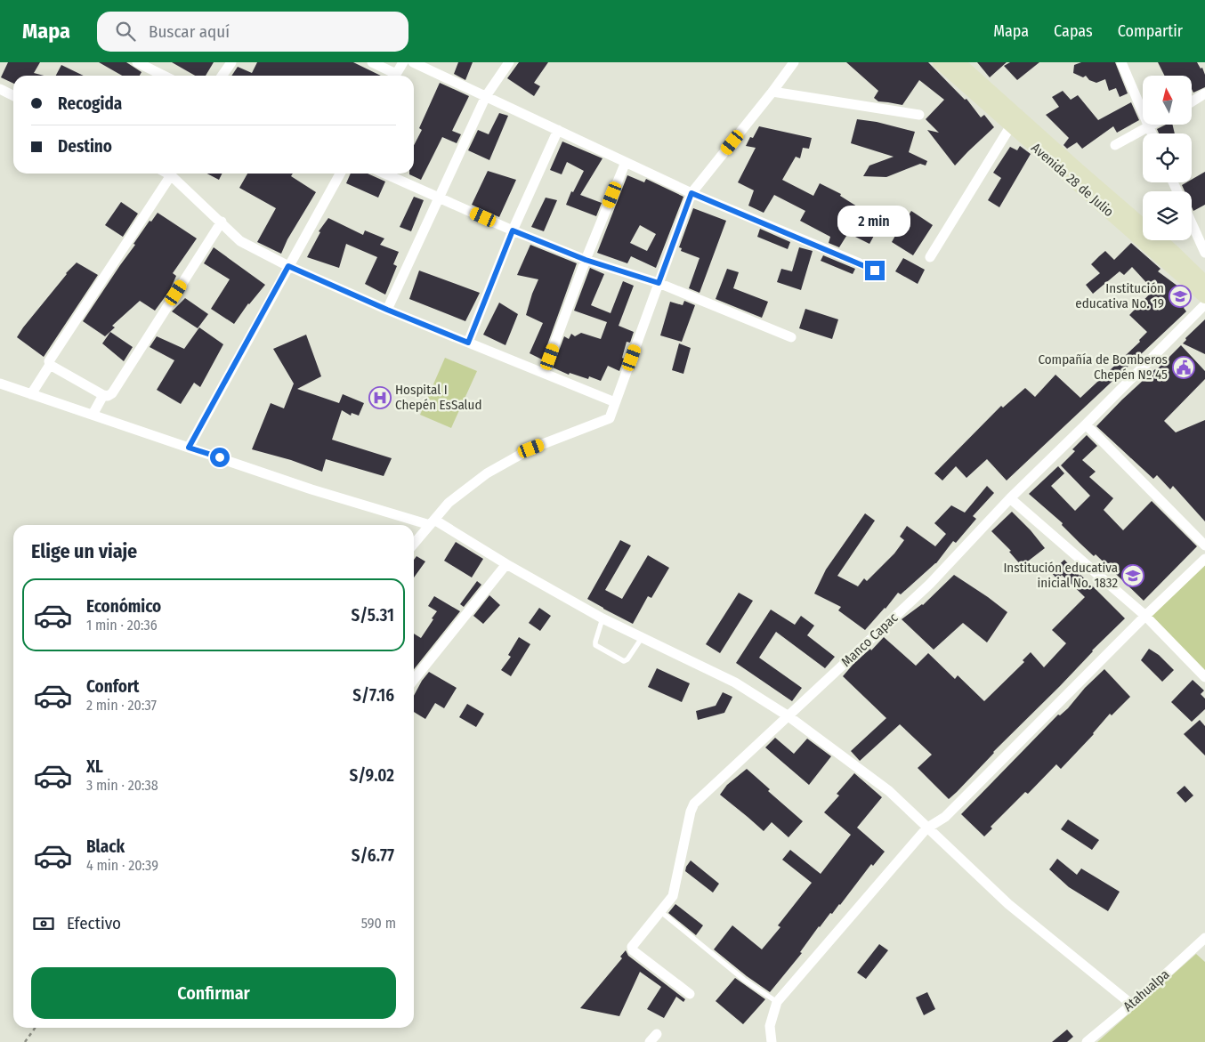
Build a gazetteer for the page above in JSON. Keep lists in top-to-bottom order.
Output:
{
  "streets": {
    "street": ["Avenida 28 de Julio", "Manco Capac", "Atahualpa"]
  },
  "places": {
    "school or university": ["Institución educativa No. 19", "Institución educativa inicial No. 1832"],
    "public building": ["Compañía de Bomberos Chepén Nº 45"],
    "hospital": ["Hospital I Chepén EsSalud"]
  },
  "north": "top",
  "page": {
    "header": "Mapa",
    "search": "Buscar aquí",
    "nav": ["Mapa", "Capas", "Compartir"],
    "banner": ["Recogida", "Destino"],
    "bubble": "2 min",
    "heading": "Elige un viaje",
    "list": [
      {
        "name": "Económico",
        "note": "1 min · 20:36",
        "value": "S/5.31"
      },
      {
        "name": "Confort",
        "note": "2 min · 20:37",
        "value": "S/7.16"
      },
      {
        "name": "XL",
        "note": "3 min · 20:38",
        "value": "S/9.02"
      },
      {
        "name": "Black",
        "note": "4 min · 20:39",
        "value": "S/6.77"
      }
    ],
    "pay": ["Efectivo", "590 m"],
    "buttons": "Confirmar"
  }
}
